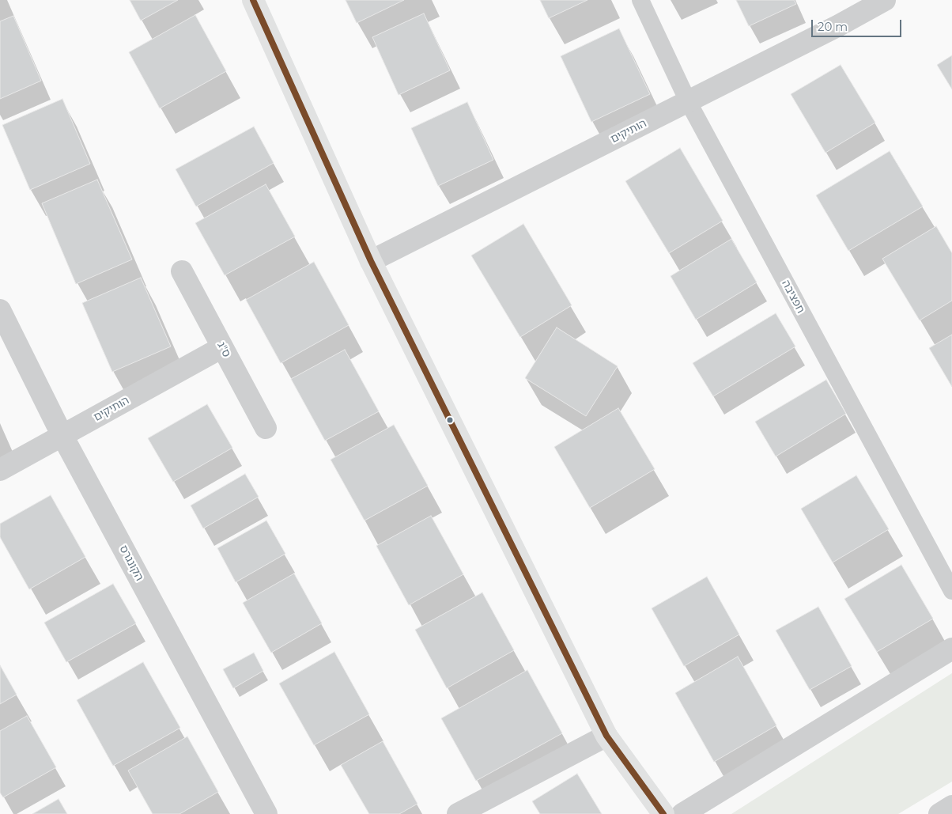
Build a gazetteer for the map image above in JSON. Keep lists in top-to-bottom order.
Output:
{
  "streets": {
    "street": ["הותיקים", "ס\"ג", "הקונגרס"],
    "lane": ["חפציבה"]
  },
  "crossings": [
    ["הותיקים", "חפציבה"],
    ["הותיקים", "ס\"ג"],
    ["הותיקים", "הקונגרס"]
  ],
  "scale_bar": "20 m"
}
